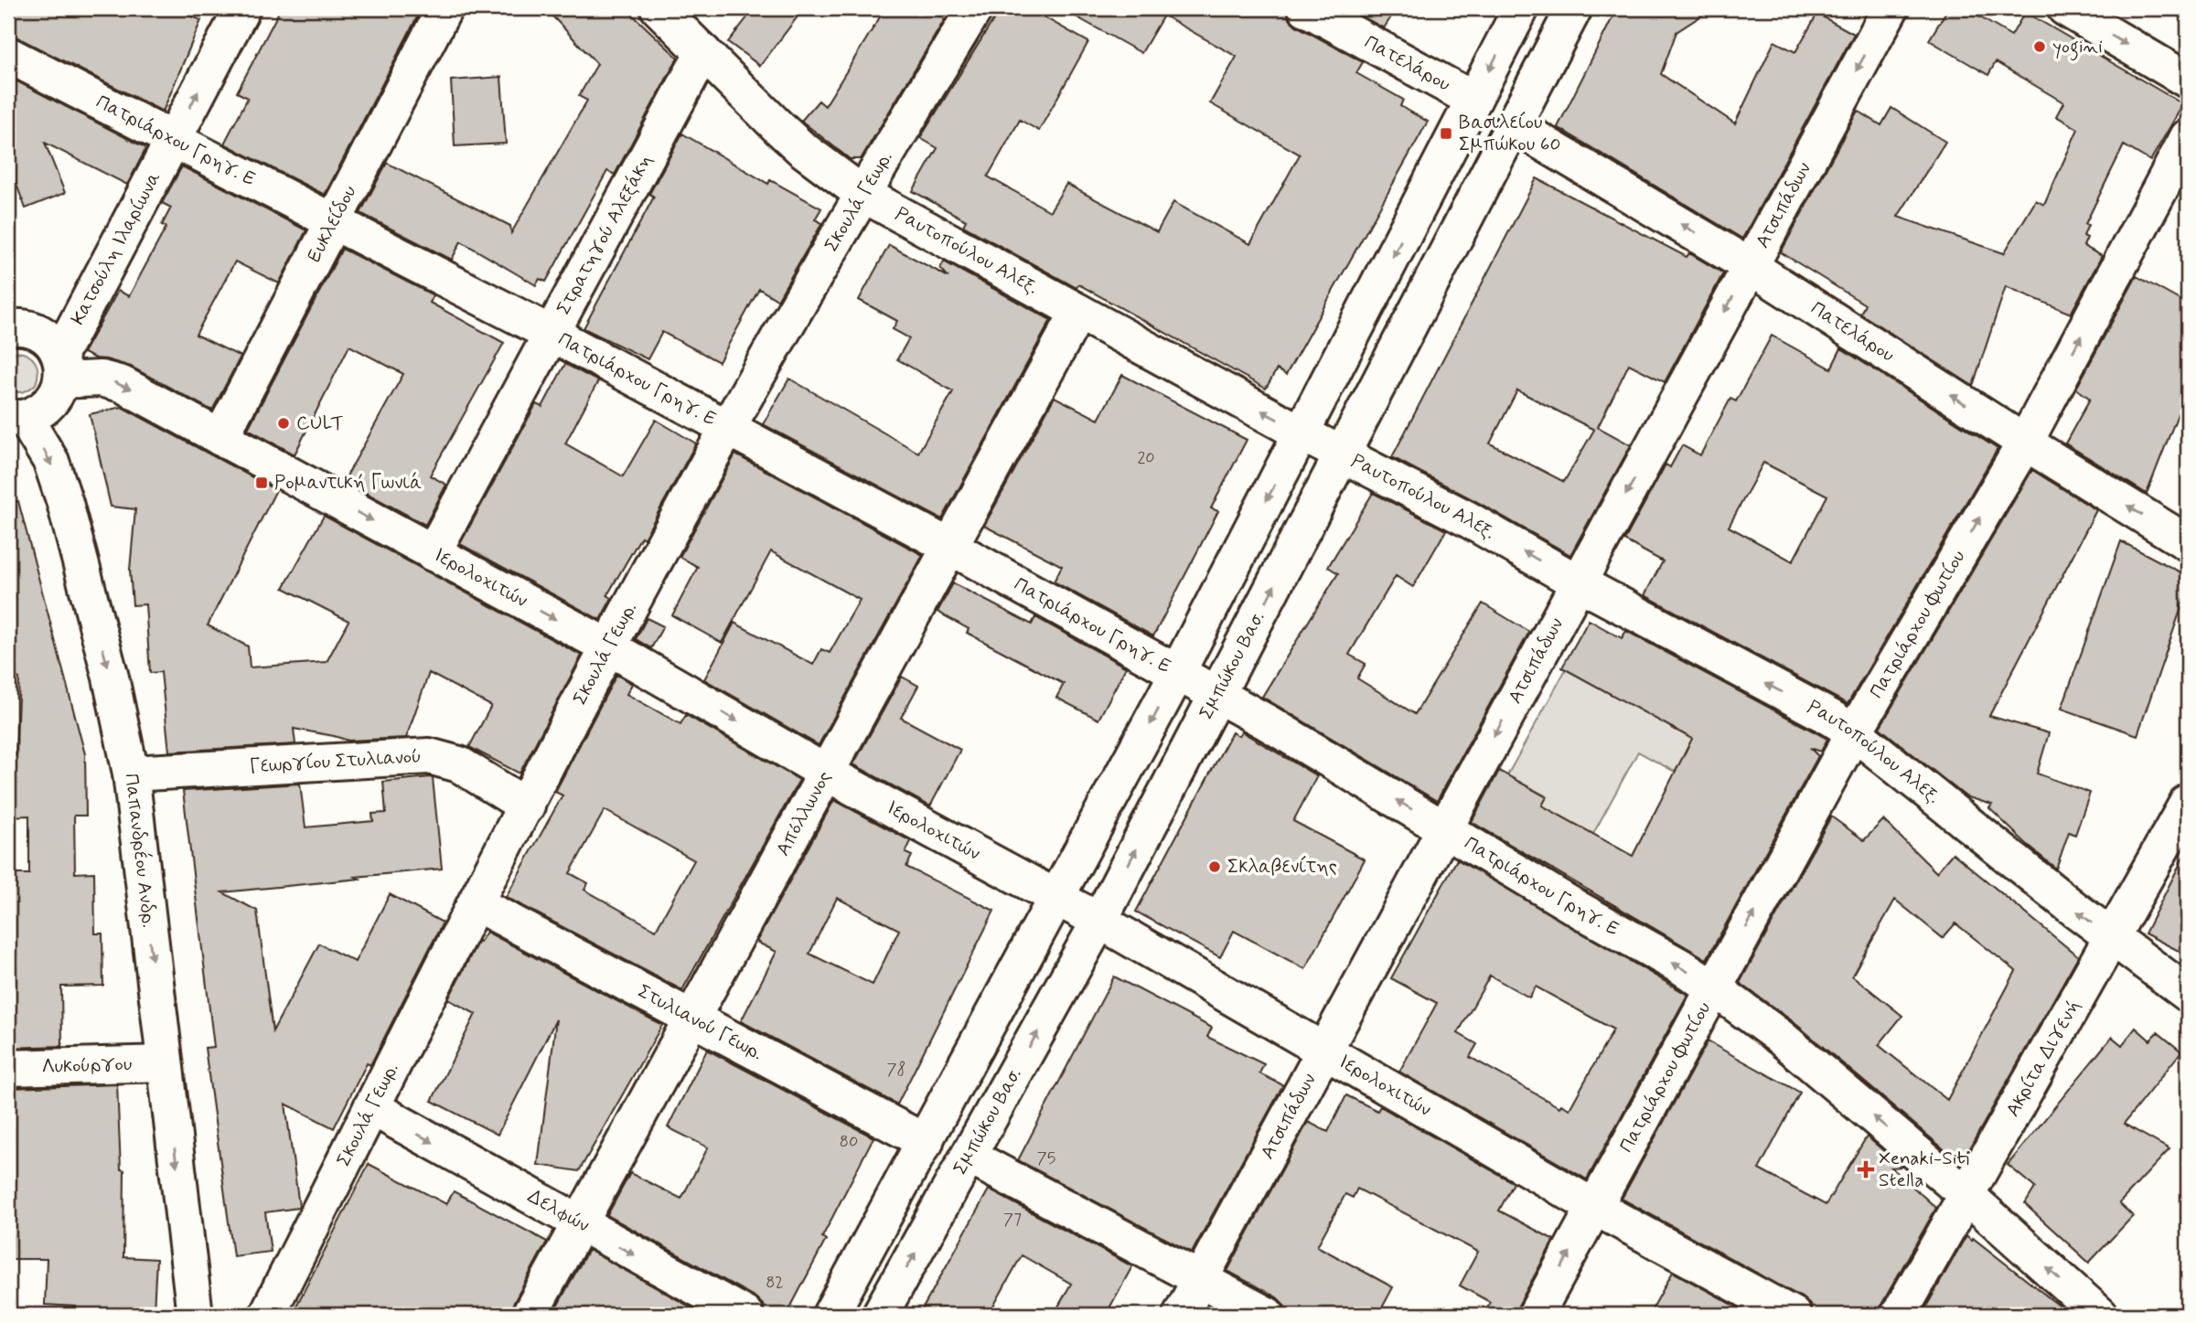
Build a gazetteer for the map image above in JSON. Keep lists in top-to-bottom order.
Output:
{
  "streets": {
    "street": [
      "Πατελάρου",
      "Πατριάρχου Γρηγ. Ε",
      "Σκουλά Γεωρ.",
      "Ατσιπάδων",
      "Ευκλείδου",
      "Στρατηγού Αλεξάκη",
      "Κατσούλη Ιλαρίωνα",
      "Ραυτοπούλου Αλεξ.",
      "Ιερολοχιτών",
      "Πατριάρχου Φωτίου",
      "Σμπώκου Βασ.",
      "Γεωργίου Στυλιανού",
      "Απόλλωνος",
      "Παπανδρέου Ανδρ.",
      "Στυλιανού Γεωρ.",
      "Ακρίτα Διγενή",
      "Λυκούργου",
      "Δελφών"
    ]
  },
  "crossings": [
    ["Πατελάρου", "Ατσιπάδων"],
    ["Πατελάρου", "Πατριάρχου Φωτίου"],
    ["Πατελάρου", "Σμπώκου Βασ."],
    ["Πατριάρχου Γρηγ. Ε", "Σκουλά Γεωρ."],
    ["Πατριάρχου Γρηγ. Ε", "Ατσιπάδων"],
    ["Πατριάρχου Γρηγ. Ε", "Ευκλείδου"],
    ["Πατριάρχου Γρηγ. Ε", "Στρατηγού Αλεξάκη"],
    ["Πατριάρχου Γρηγ. Ε", "Κατσούλη Ιλαρίωνα"],
    ["Πατριάρχου Γρηγ. Ε", "Πατριάρχου Φωτίου"],
    ["Πατριάρχου Γρηγ. Ε", "Σμπώκου Βασ."],
    ["Πατριάρχου Γρηγ. Ε", "Απόλλωνος"],
    ["Πατριάρχου Γρηγ. Ε", "Ακρίτα Διγενή"],
    ["Σκουλά Γεωρ.", "Ραυτοπούλου Αλεξ."],
    ["Σκουλά Γεωρ.", "Ιερολοχιτών"],
    ["Σκουλά Γεωρ.", "Γεωργίου Στυλιανού"],
    ["Σκουλά Γεωρ.", "Στυλιανού Γεωρ."],
    ["Σκουλά Γεωρ.", "Δελφών"],
    ["Ατσιπάδων", "Ραυτοπούλου Αλεξ."],
    ["Ατσιπάδων", "Ιερολοχιτών"],
    ["Ευκλείδου", "Ιερολοχιτών"],
    ["Στρατηγού Αλεξάκη", "Ραυτοπούλου Αλεξ."],
    ["Στρατηγού Αλεξάκη", "Ιερολοχιτών"],
    ["Κατσούλη Ιλαρίωνα", "Ιερολοχιτών"],
    ["Κατσούλη Ιλαρίωνα", "Παπανδρέου Ανδρ."],
    ["Ραυτοπούλου Αλεξ.", "Πατριάρχου Φωτίου"],
    ["Ραυτοπούλου Αλεξ.", "Σμπώκου Βασ."],
    ["Ραυτοπούλου Αλεξ.", "Απόλλωνος"],
    ["Ραυτοπούλου Αλεξ.", "Ακρίτα Διγενή"],
    ["Ιερολοχιτών", "Πατριάρχου Φωτίου"],
    ["Ιερολοχιτών", "Σμπώκου Βασ."],
    ["Ιερολοχιτών", "Απόλλωνος"],
    ["Γεωργίου Στυλιανού", "Παπανδρέου Ανδρ."],
    ["Απόλλωνος", "Στυλιανού Γεωρ."],
    ["Απόλλωνος", "Δελφών"],
    ["Παπανδρέου Ανδρ.", "Λυκούργου"]
  ],
  "one_way": [
    "Πατελάρου",
    "Πατριάρχου Γρηγ. Ε",
    "Ραυτοπούλου Αλεξ.",
    "Ιερολοχιτών",
    "Πατριάρχου Φωτίου",
    "Παπανδρέου Ανδρ.",
    "Δελφών"
  ],
  "places": {
    "other": ["yogini", "CULT", "Σκλαβενίτης"],
    "transit": ["Βασιλείου Σμπώκου 60", "Ρομαντική Γωνιά"],
    "health": ["Xenaki-Siti Stella"]
  },
  "house_numbers": [
    "20",
    "78",
    "80",
    "75",
    "77",
    "82"
  ]
}
